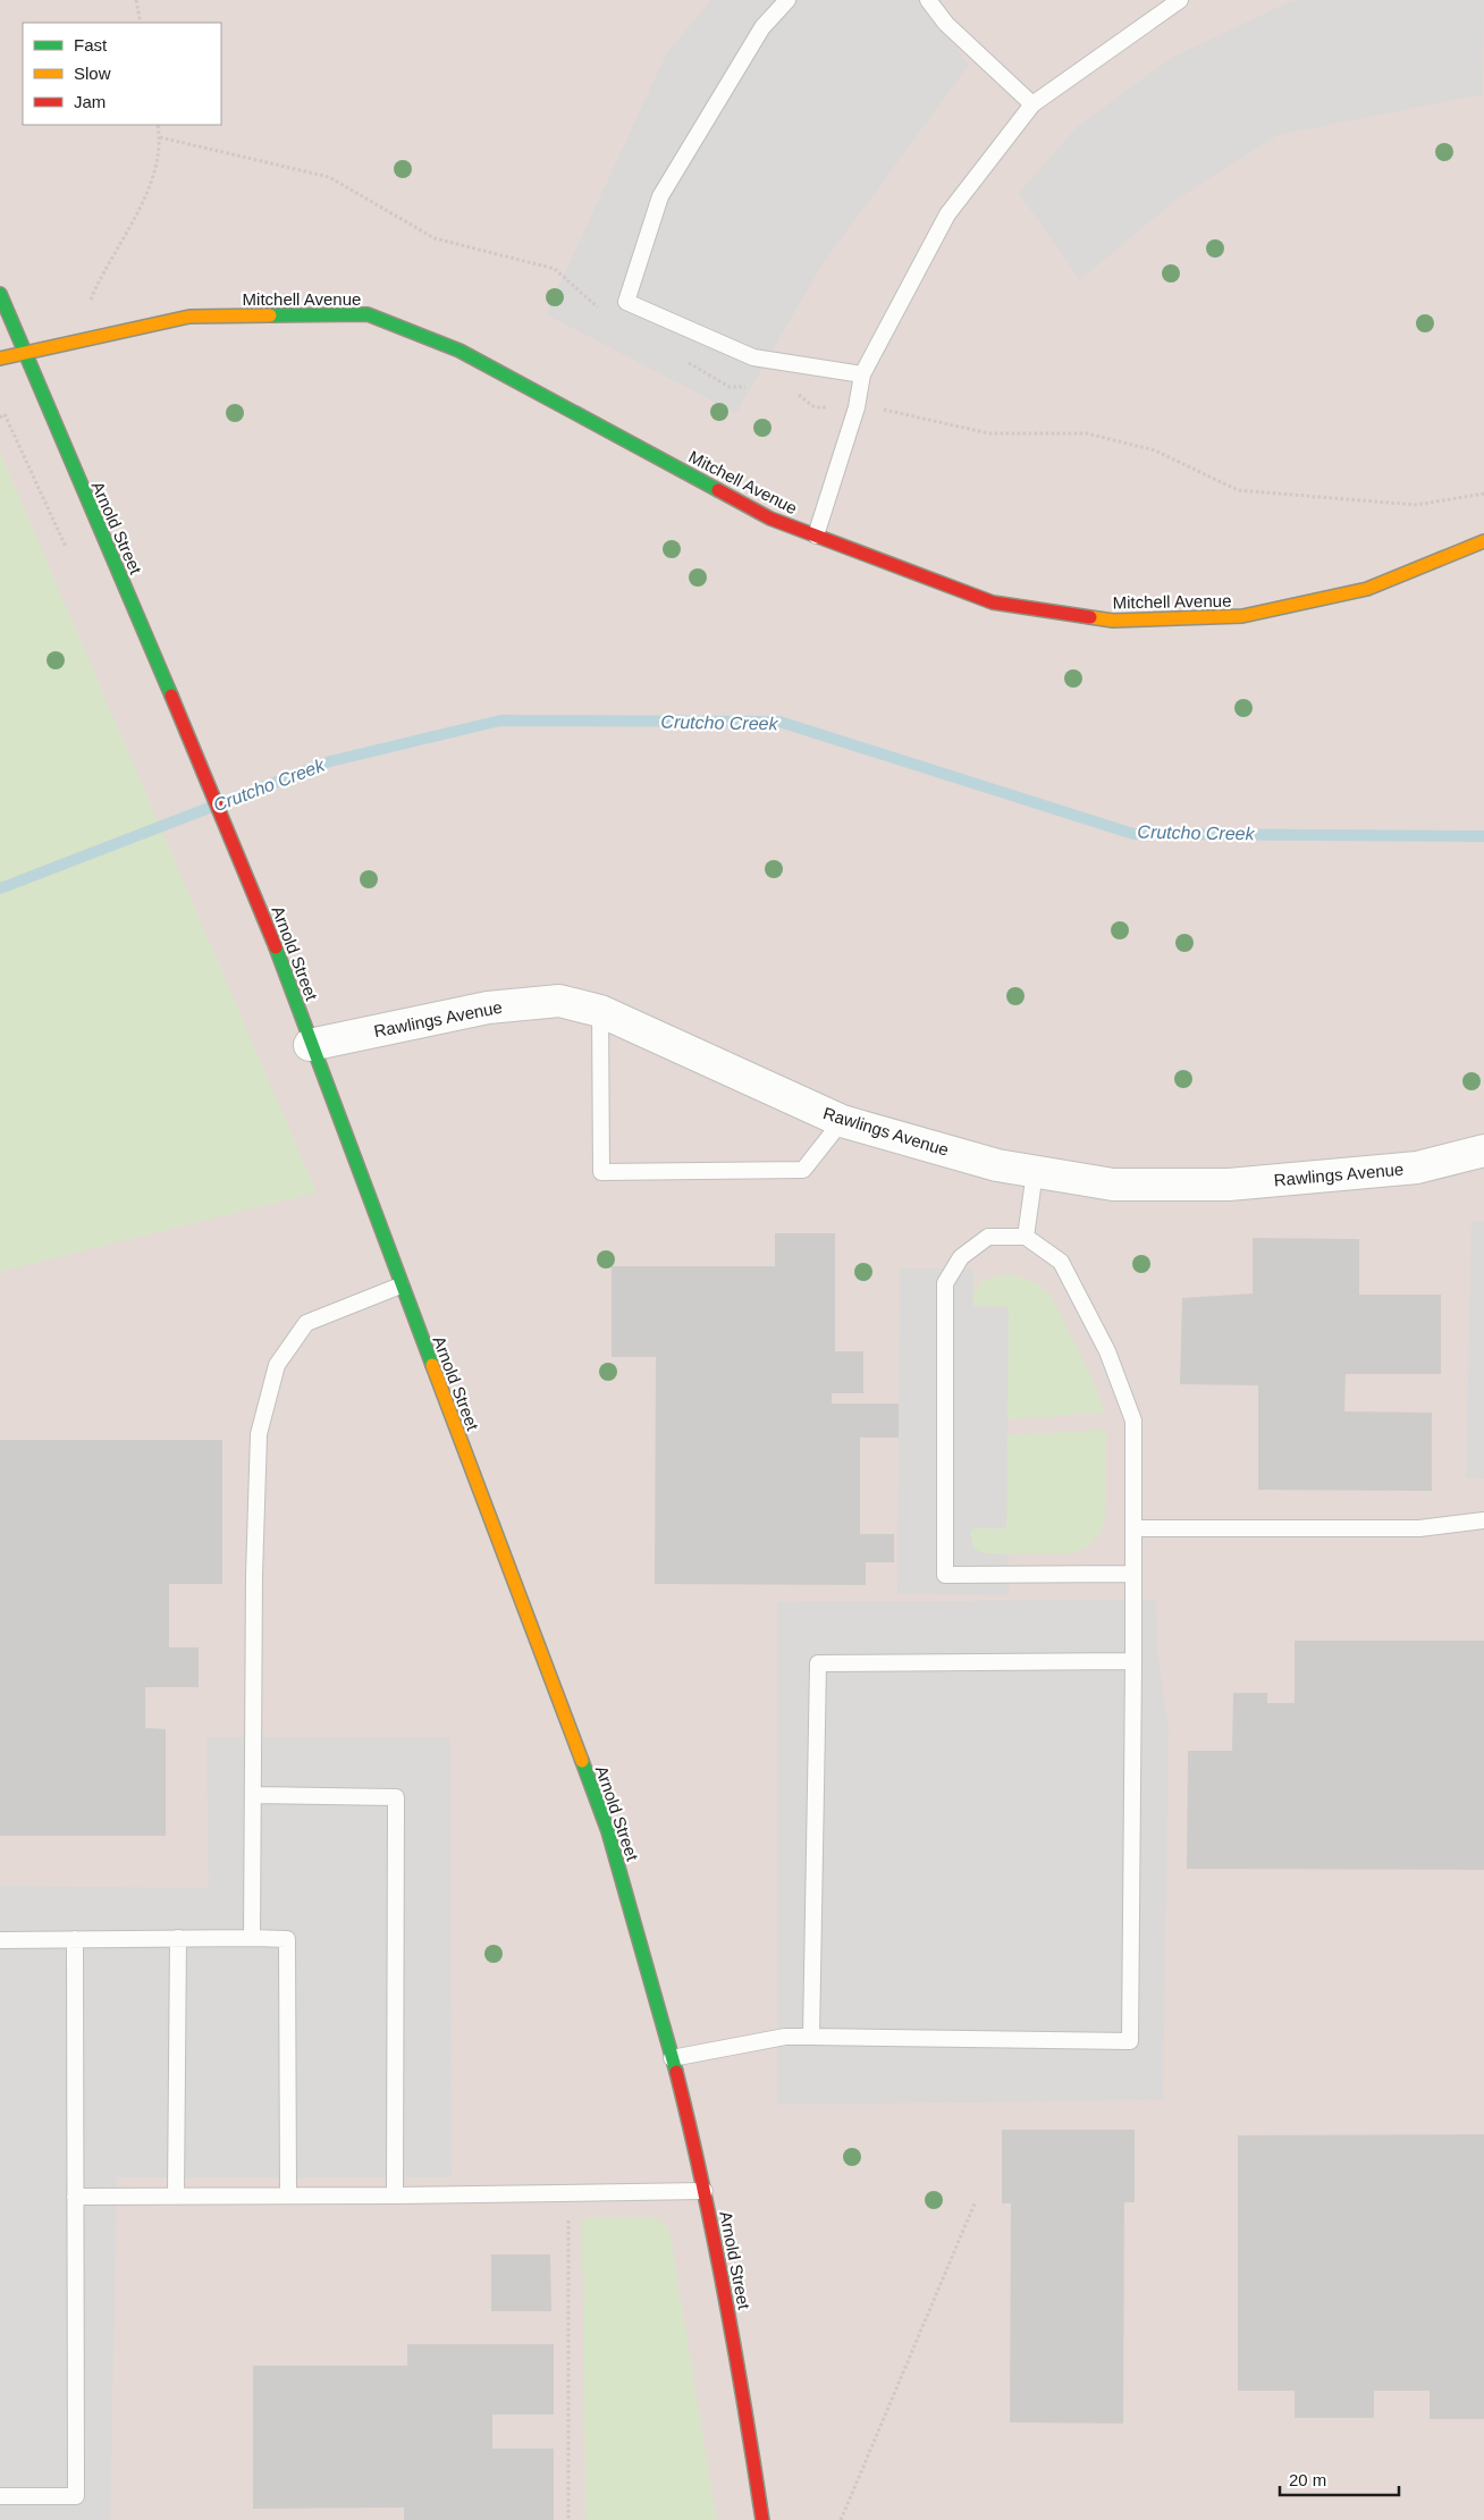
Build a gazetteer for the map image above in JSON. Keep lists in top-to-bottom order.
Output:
{
  "streets": {
    "main road": ["Mitchell Avenue", "Arnold Street"],
    "street": ["Rawlings Avenue"]
  },
  "crossings": [
    ["Mitchell Avenue", "Arnold Street"],
    ["Arnold Street", "Rawlings Avenue"]
  ],
  "water": ["Crutcho Creek"],
  "legend": ["Fast", "Slow", "Jam"],
  "scale_bar": "20 m"
}
